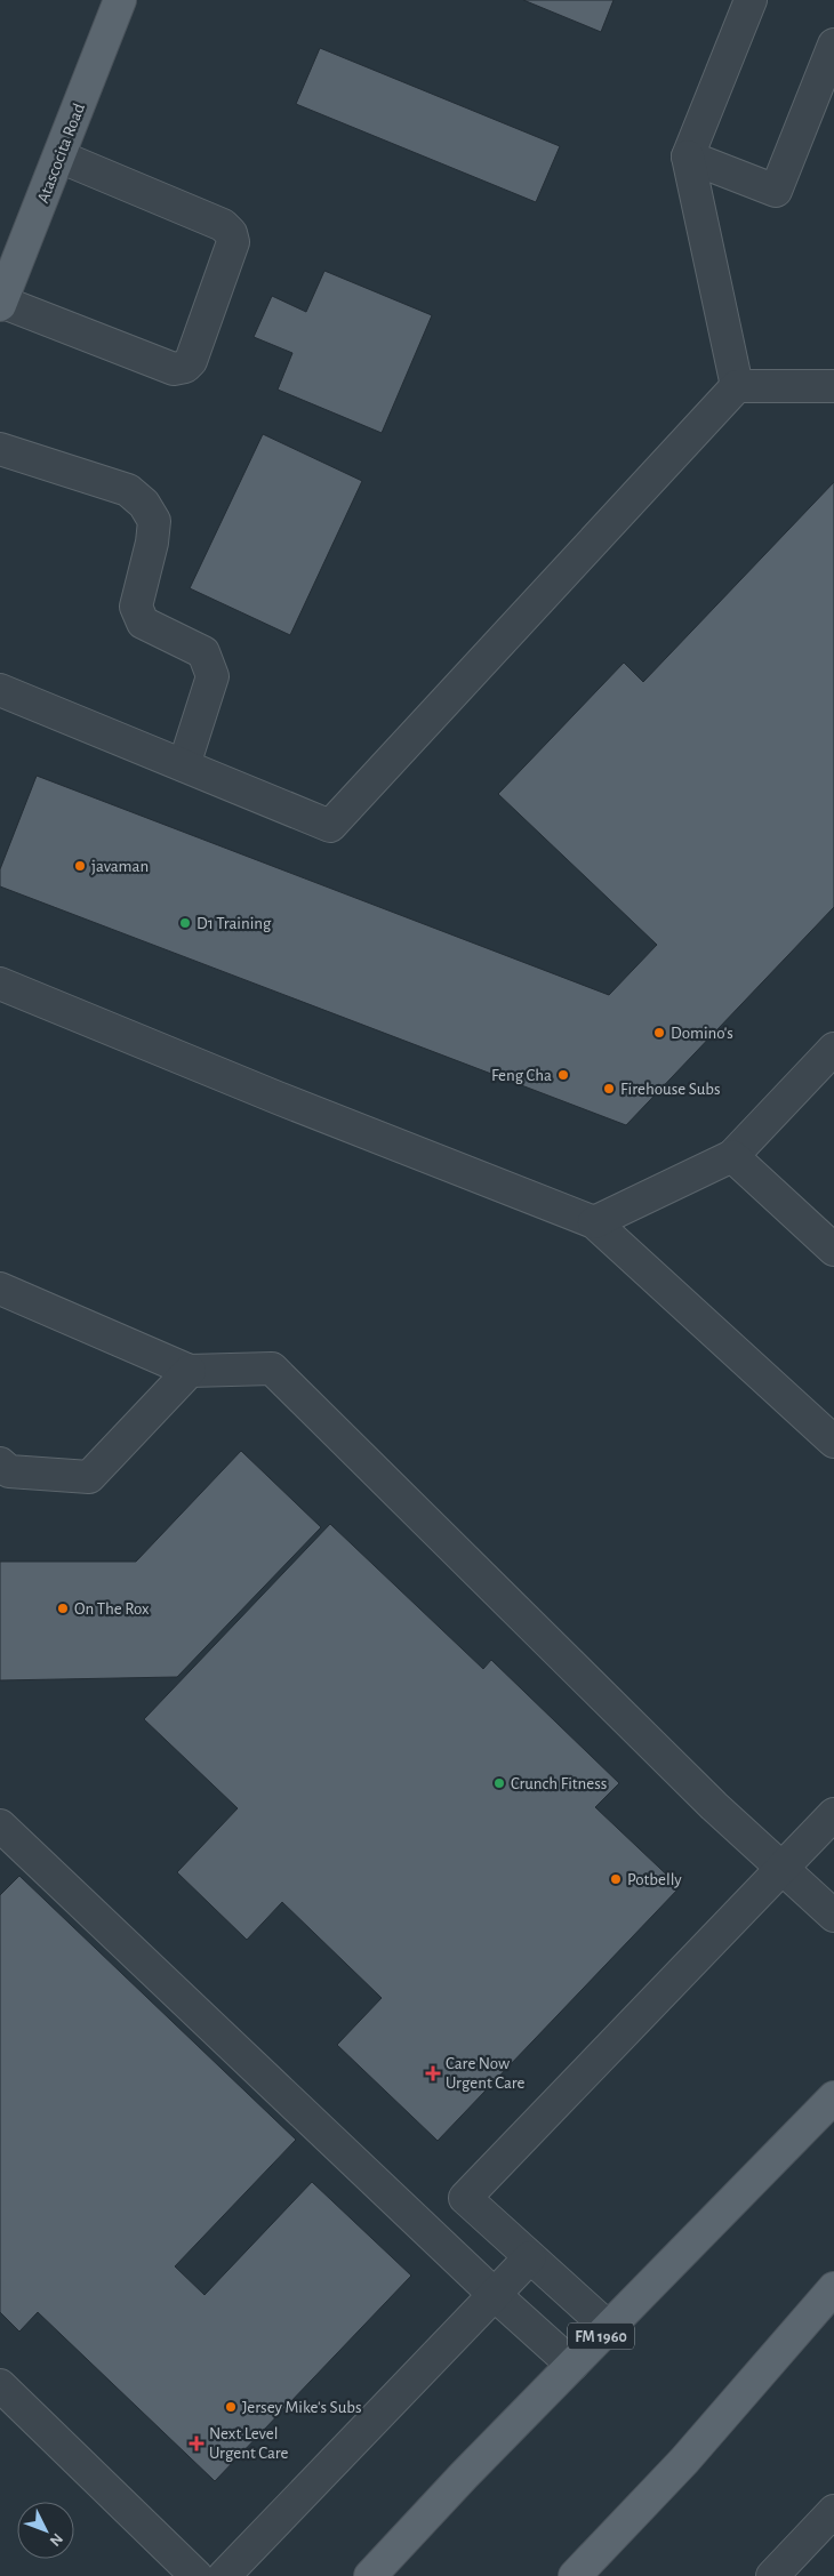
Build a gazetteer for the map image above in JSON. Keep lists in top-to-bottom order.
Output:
{
  "streets": {
    "main road": ["Atascocita Road", "FM 1960"]
  },
  "places": {
    "other": [
      "javaman",
      "D1 Training",
      "Domino's",
      "Feng Cha",
      "Firehouse Subs",
      "On The Rox",
      "Crunch Fitness",
      "Potbelly",
      "Jersey Mike's Subs"
    ],
    "health": ["Care Now Urgent Care", "Next Level Urgent Care"]
  },
  "north": "bottom right"
}
